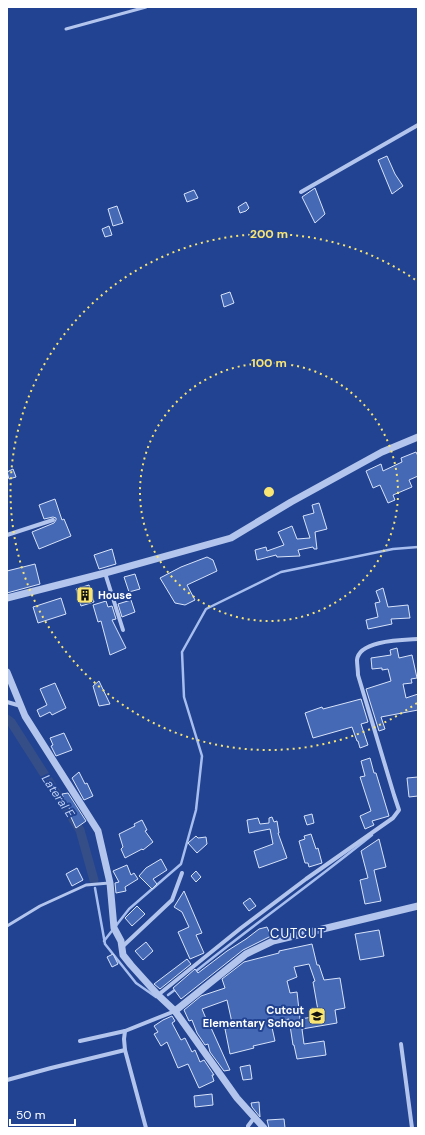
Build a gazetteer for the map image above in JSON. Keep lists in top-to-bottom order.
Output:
{
  "districts": ["CUTCUT"],
  "water": ["Lateral E"],
  "places": {
    "building": ["House"],
    "school or university": ["Cutcut Elementary School"]
  },
  "scale_bar": "50 m",
  "rings": ["200 m", "100 m"]
}
